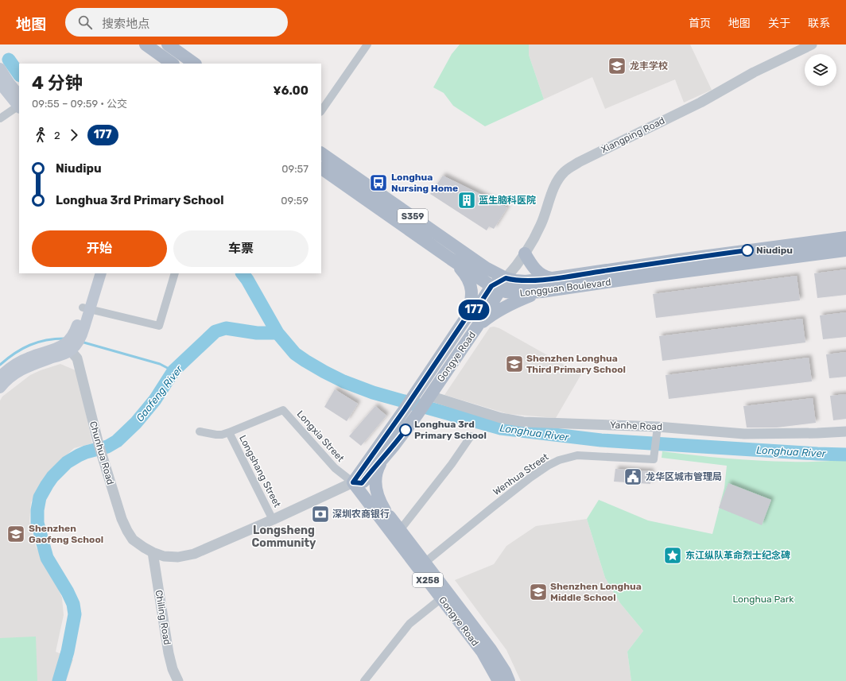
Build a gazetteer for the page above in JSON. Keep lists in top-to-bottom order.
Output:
{
  "streets": {
    "main road": [
      "S359",
      "Longguan Boulevard",
      "Gongye Road",
      "X258"
    ],
    "street": [
      "Xiangping Road",
      "Yanhe Road",
      "Longxia Street",
      "Chunhua Road",
      "Longshang Street",
      "Wenhua Street",
      "Chiling Road"
    ]
  },
  "crossings": [
    ["Xiangping Road", "Longguan Boulevard"],
    ["Xiangping Road", "Gongye Road"],
    ["Longguan Boulevard", "Gongye Road"],
    ["Gongye Road", "Yanhe Road"],
    ["Gongye Road", "Longxia Street"],
    ["Gongye Road", "Chunhua Road"],
    ["Gongye Road", "Wenhua Street"],
    ["Yanhe Road", "Wenhua Street"],
    ["Longxia Street", "Chunhua Road"],
    ["Longxia Street", "Longshang Street"],
    ["Chunhua Road", "Longshang Street"],
    ["Chunhua Road", "Chiling Road"]
  ],
  "districts": ["Longsheng Community"],
  "water": ["Gaofeng River", "Longhua River"],
  "parks": ["Longhua Park"],
  "places": {
    "school or university": [
      "龙丰学校",
      "Shenzhen Longhua Third Primary School",
      "Shenzhen Gaofeng School",
      "Shenzhen Longhua Middle School"
    ],
    "bus stop": ["Longhua Nursing Home"],
    "building": ["蓝生脑科医院"],
    "other": ["Niudipu", "Longhua 3rd Primary School"],
    "public building": ["龙华区城市管理局"],
    "bank": ["深圳农商银行"],
    "place": ["东江纵队革命烈士纪念碑"]
  },
  "lines": ["bus line 177"],
  "page": {
    "header": "地图",
    "search": "搜索地点",
    "nav": [
      "首页",
      "地图",
      "关于",
      "联系"
    ],
    "on_map": "177",
    "heading": ["4 分钟", "09:55 – 09:59 · 公交", "¥6.00"],
    "legs": ["2", "177"],
    "list": [
      {
        "name": "Niudipu",
        "value": "09:57"
      },
      {
        "name": "Longhua 3rd Primary School",
        "value": "09:59"
      }
    ],
    "buttons": ["开始", "车票"]
  }
}
